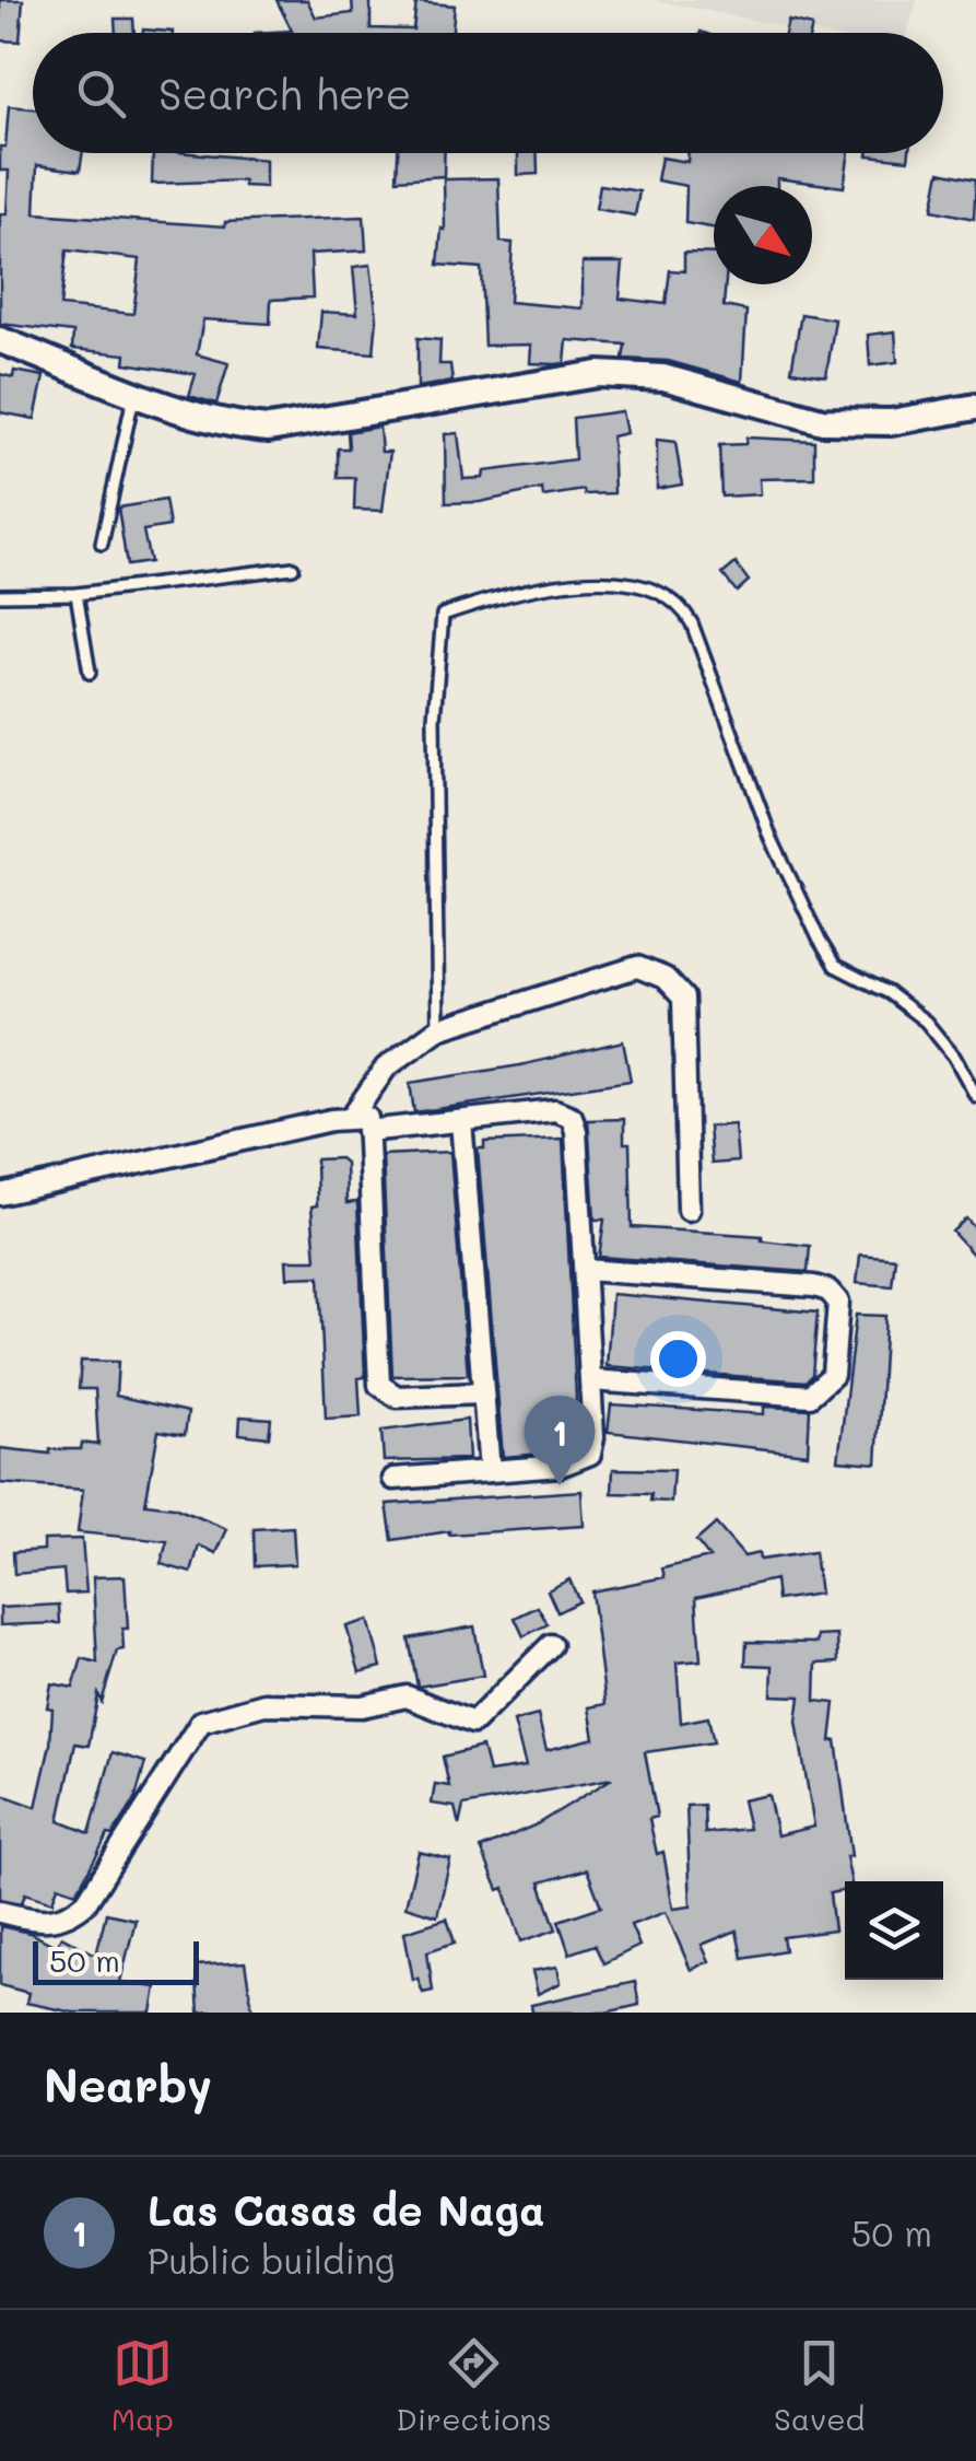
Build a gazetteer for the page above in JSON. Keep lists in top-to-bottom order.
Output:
{
  "scale_bar": "50 m",
  "north": "bottom right",
  "page": {
    "search": "Search here",
    "pins": "1",
    "scale": "50 m",
    "heading": "Nearby",
    "list": [
      {
        "mark": "1",
        "name": "Las Casas de Naga",
        "note": "Public building",
        "value": "50 m"
      }
    ],
    "nav": ["Map", "Directions", "Saved"]
  }
}
